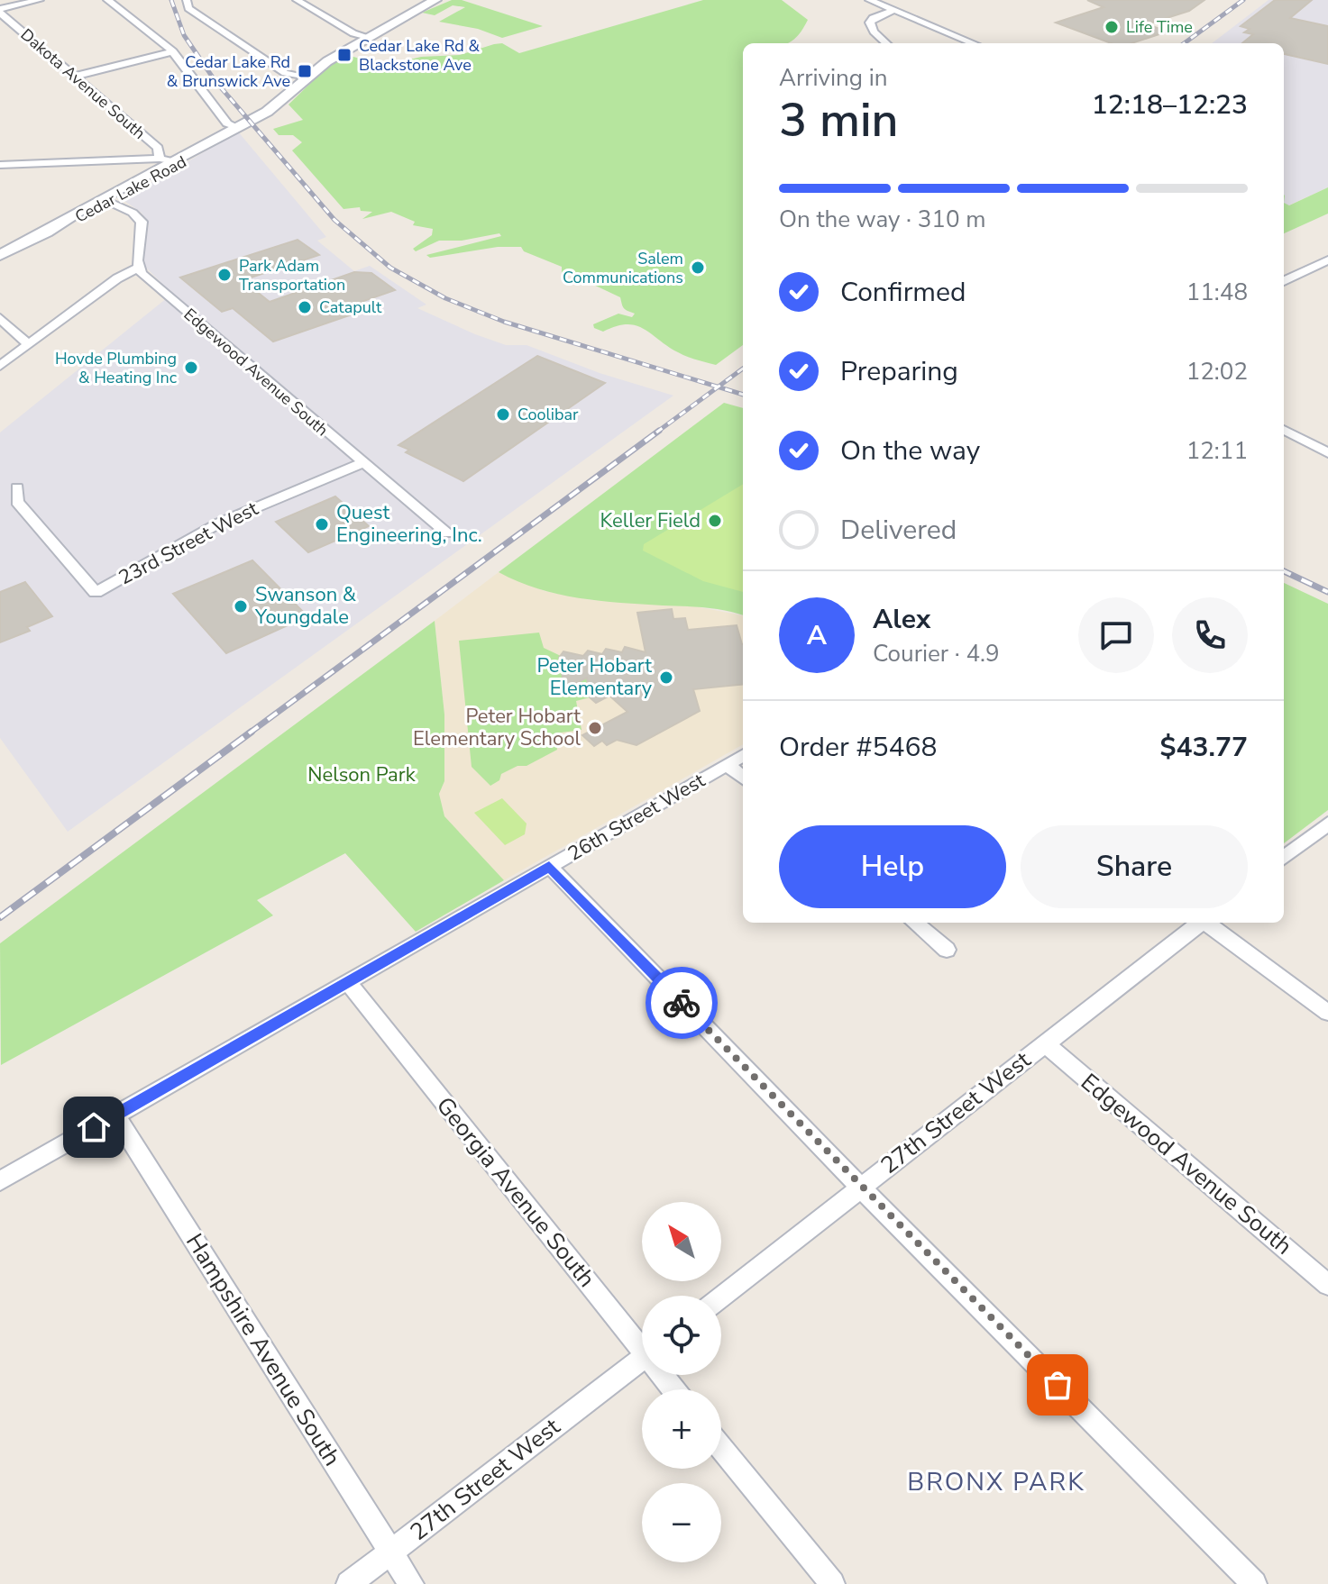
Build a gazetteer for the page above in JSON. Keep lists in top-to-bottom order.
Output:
{
  "streets": {
    "street": [
      "Dakota Avenue South",
      "Cedar Lake Road",
      "Edgewood Avenue South",
      "23rd Street West",
      "26th Street West",
      "27th Street West",
      "Georgia Avenue South",
      "Hampshire Avenue South"
    ]
  },
  "crossings": [
    ["Dakota Avenue South", "Cedar Lake Road"],
    ["Edgewood Avenue South", "23rd Street West"],
    ["Edgewood Avenue South", "27th Street West"],
    ["26th Street West", "Georgia Avenue South"],
    ["26th Street West", "Hampshire Avenue South"],
    ["27th Street West", "Hampshire Avenue South"]
  ],
  "districts": ["BRONX PARK"],
  "parks": ["Nelson Park"],
  "places": {
    "other": [
      "Life Time",
      "Salem Communications",
      "Park Adam Transportation",
      "Catapult",
      "Hovde Plumbing & Heating Inc",
      "Coolibar",
      "Keller Field",
      "Quest Engineering, Inc.",
      "Swanson & Youngdale",
      "Peter Hobart Elementary",
      "Peter Hobart Elementary School"
    ],
    "transit": ["Cedar Lake Rd & Blackstone Ave", "Cedar Lake Rd & Brunswick Ave"]
  },
  "north": "top left",
  "page": {
    "heading": ["3 min", "Arriving in", "12:18–12:23"],
    "panel": [
      "Alex",
      "Courier · 4.9",
      "Order #5468",
      "$43.77"
    ],
    "bar": "On the way · 310 m",
    "list": [
      ["Confirmed", "11:48"],
      ["Preparing", "12:02"],
      ["On the way", "12:11"],
      "Delivered"
    ],
    "round": "A",
    "buttons": ["Help", "Share"],
    "map_buttons": ["+", "−"]
  }
}
